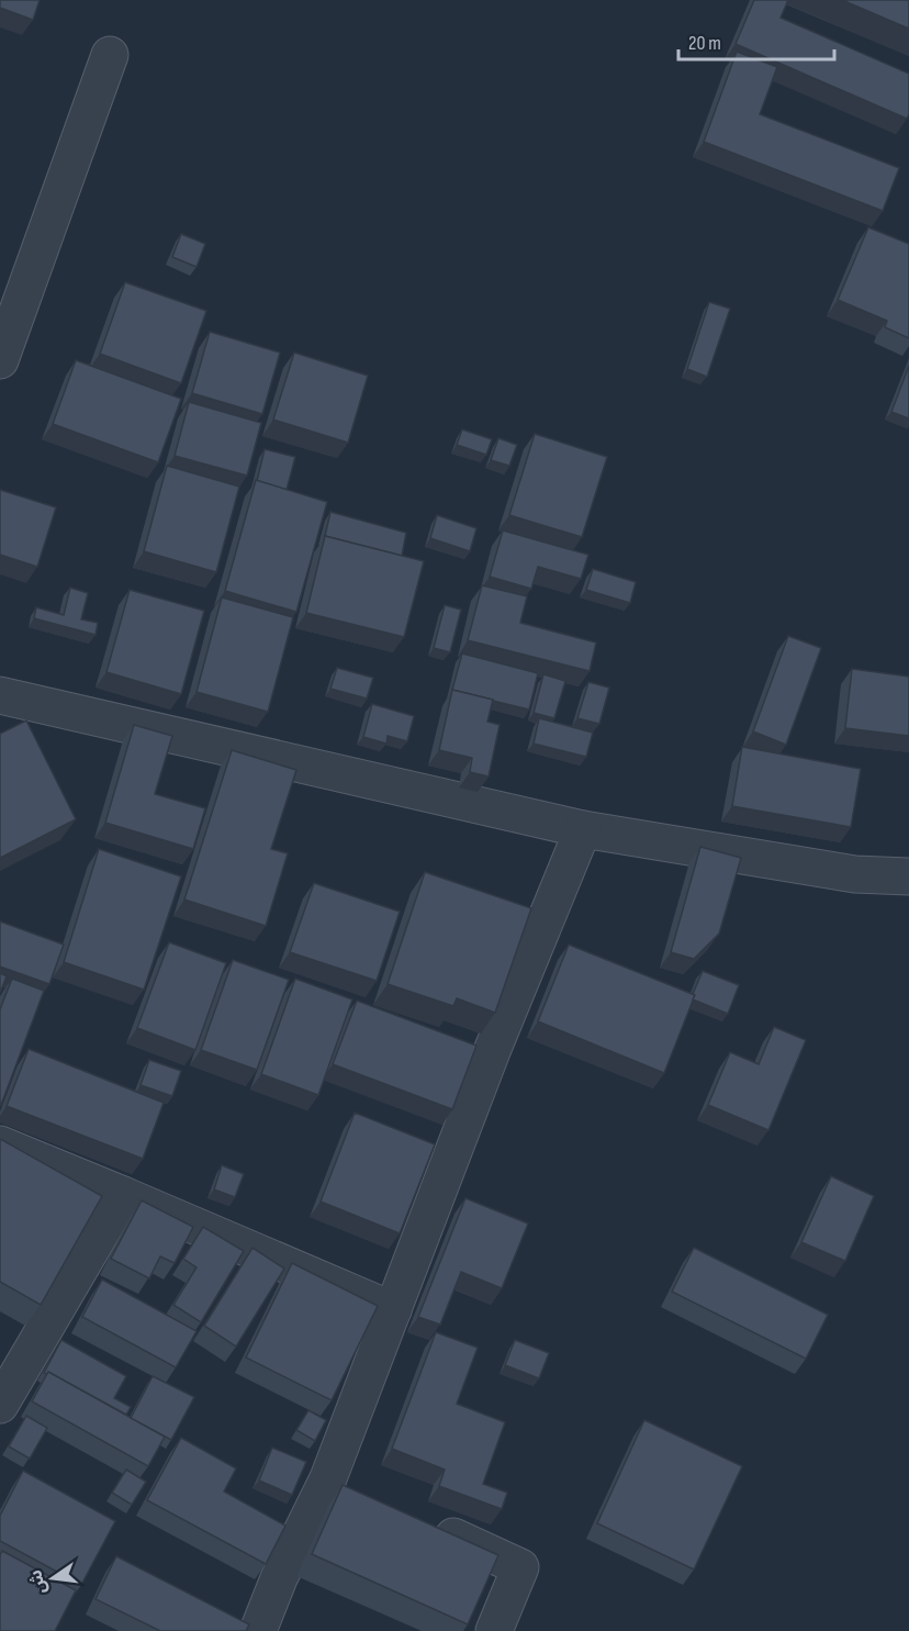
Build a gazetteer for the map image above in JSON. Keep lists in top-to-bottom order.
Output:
{
  "scale_bar": "20 m",
  "north": "left"
}
